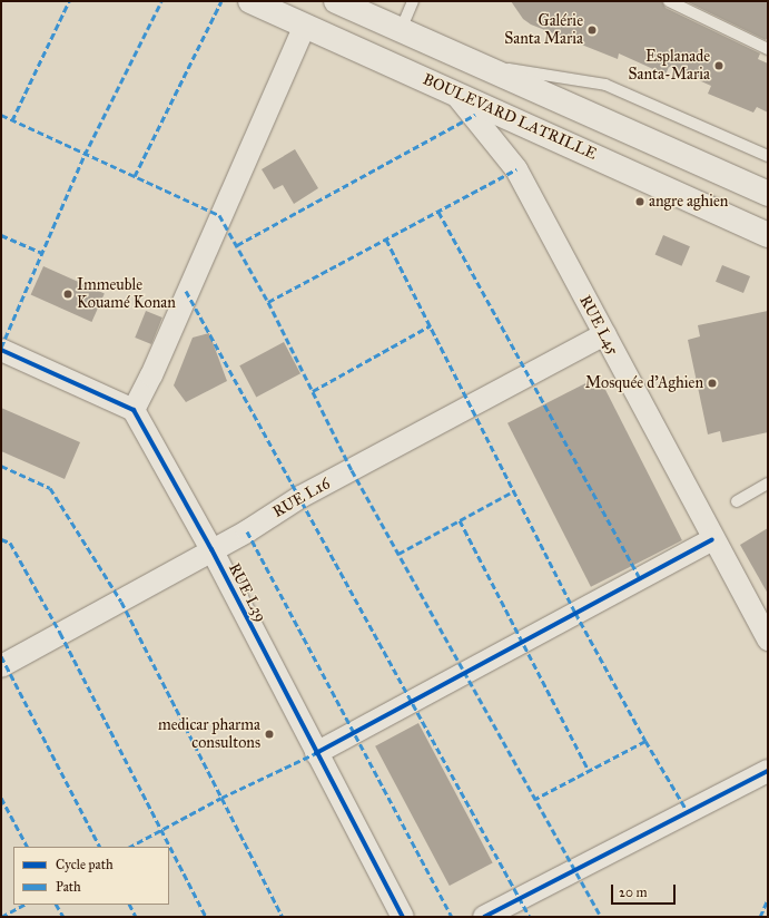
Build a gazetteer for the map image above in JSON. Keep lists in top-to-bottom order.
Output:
{
  "streets": {
    "main road": ["BOULEVARD LATRILLE"],
    "street": ["RUE L45", "RUE L16", "RUE L39"]
  },
  "crossings": [
    ["BOULEVARD LATRILLE", "RUE L45"],
    ["RUE L45", "RUE L16"],
    ["RUE L16", "RUE L39"]
  ],
  "places": [
    "Galérie Santa Maria",
    "Esplanade Santa-Maria",
    "angre aghien",
    "Immeuble Kouamé Konan",
    "Mosquée d'Aghien",
    "medicar pharma consultons"
  ],
  "legend": ["Cycle path", "Path"],
  "scale_bar": "20 m"
}
